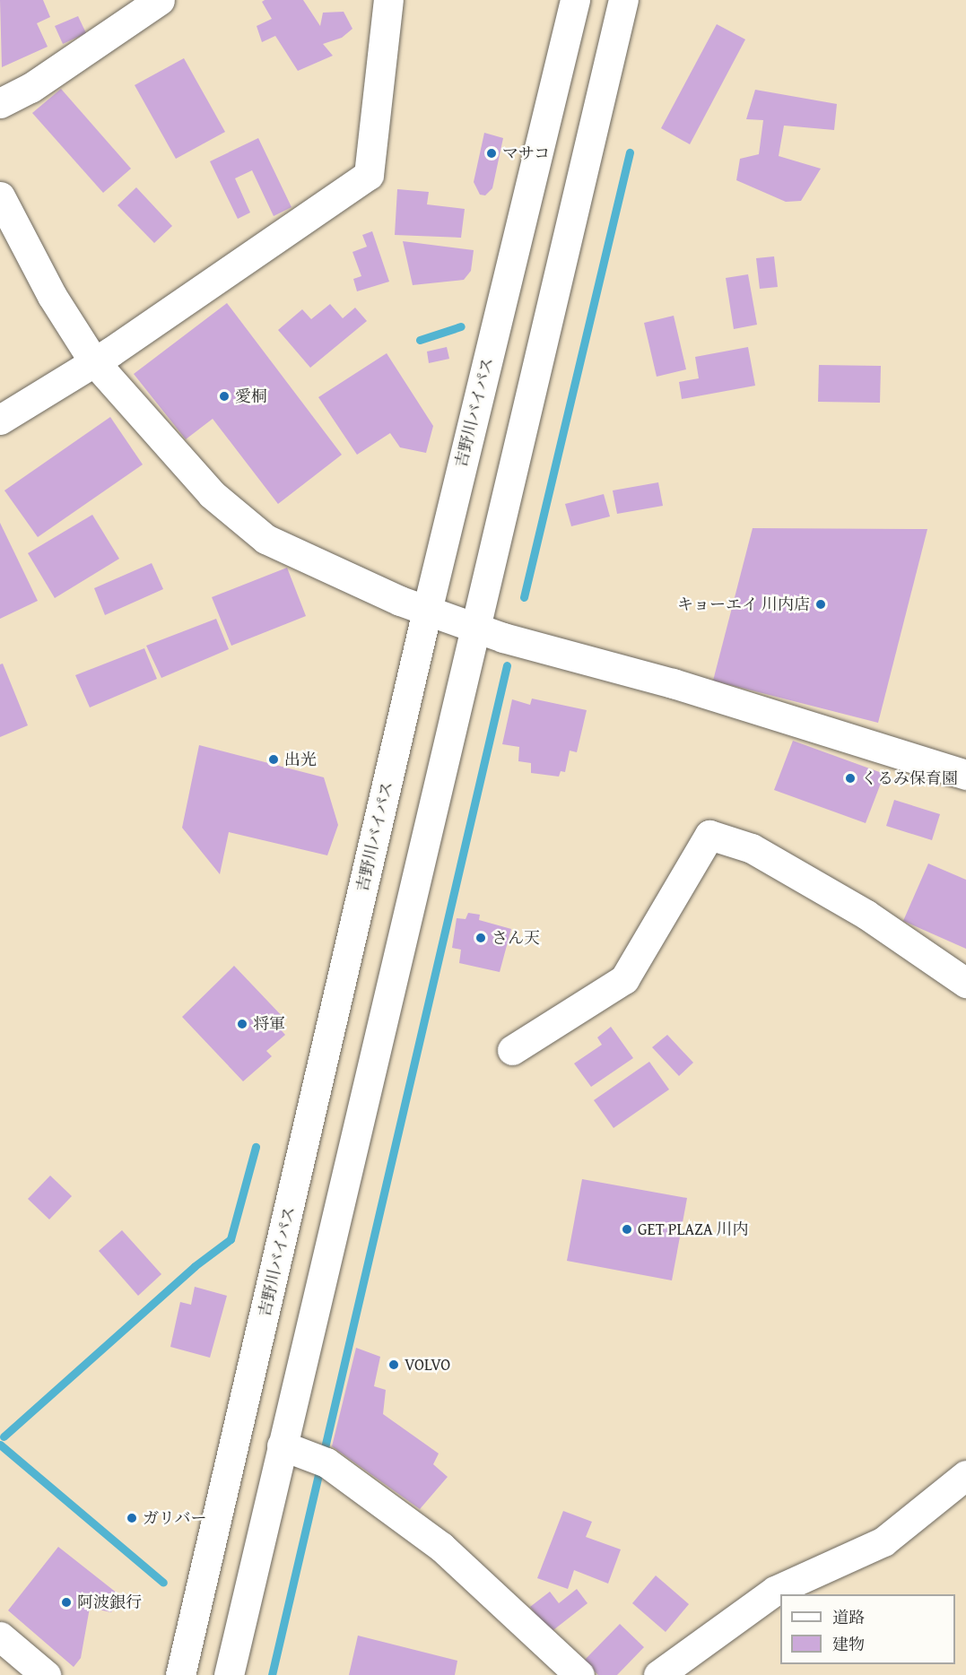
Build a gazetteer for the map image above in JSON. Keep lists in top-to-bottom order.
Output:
{
  "streets": {
    "main road": ["吉野川バイパス"]
  },
  "places": [
    "マサコ",
    "愛桐",
    "キョーエイ 川内店",
    "出光",
    "くるみ保育園",
    "さん天",
    "将軍",
    "GET PLAZA 川内",
    "VOLVO",
    "ガリバー",
    "阿波銀行"
  ],
  "legend": ["道路", "建物"]
}
